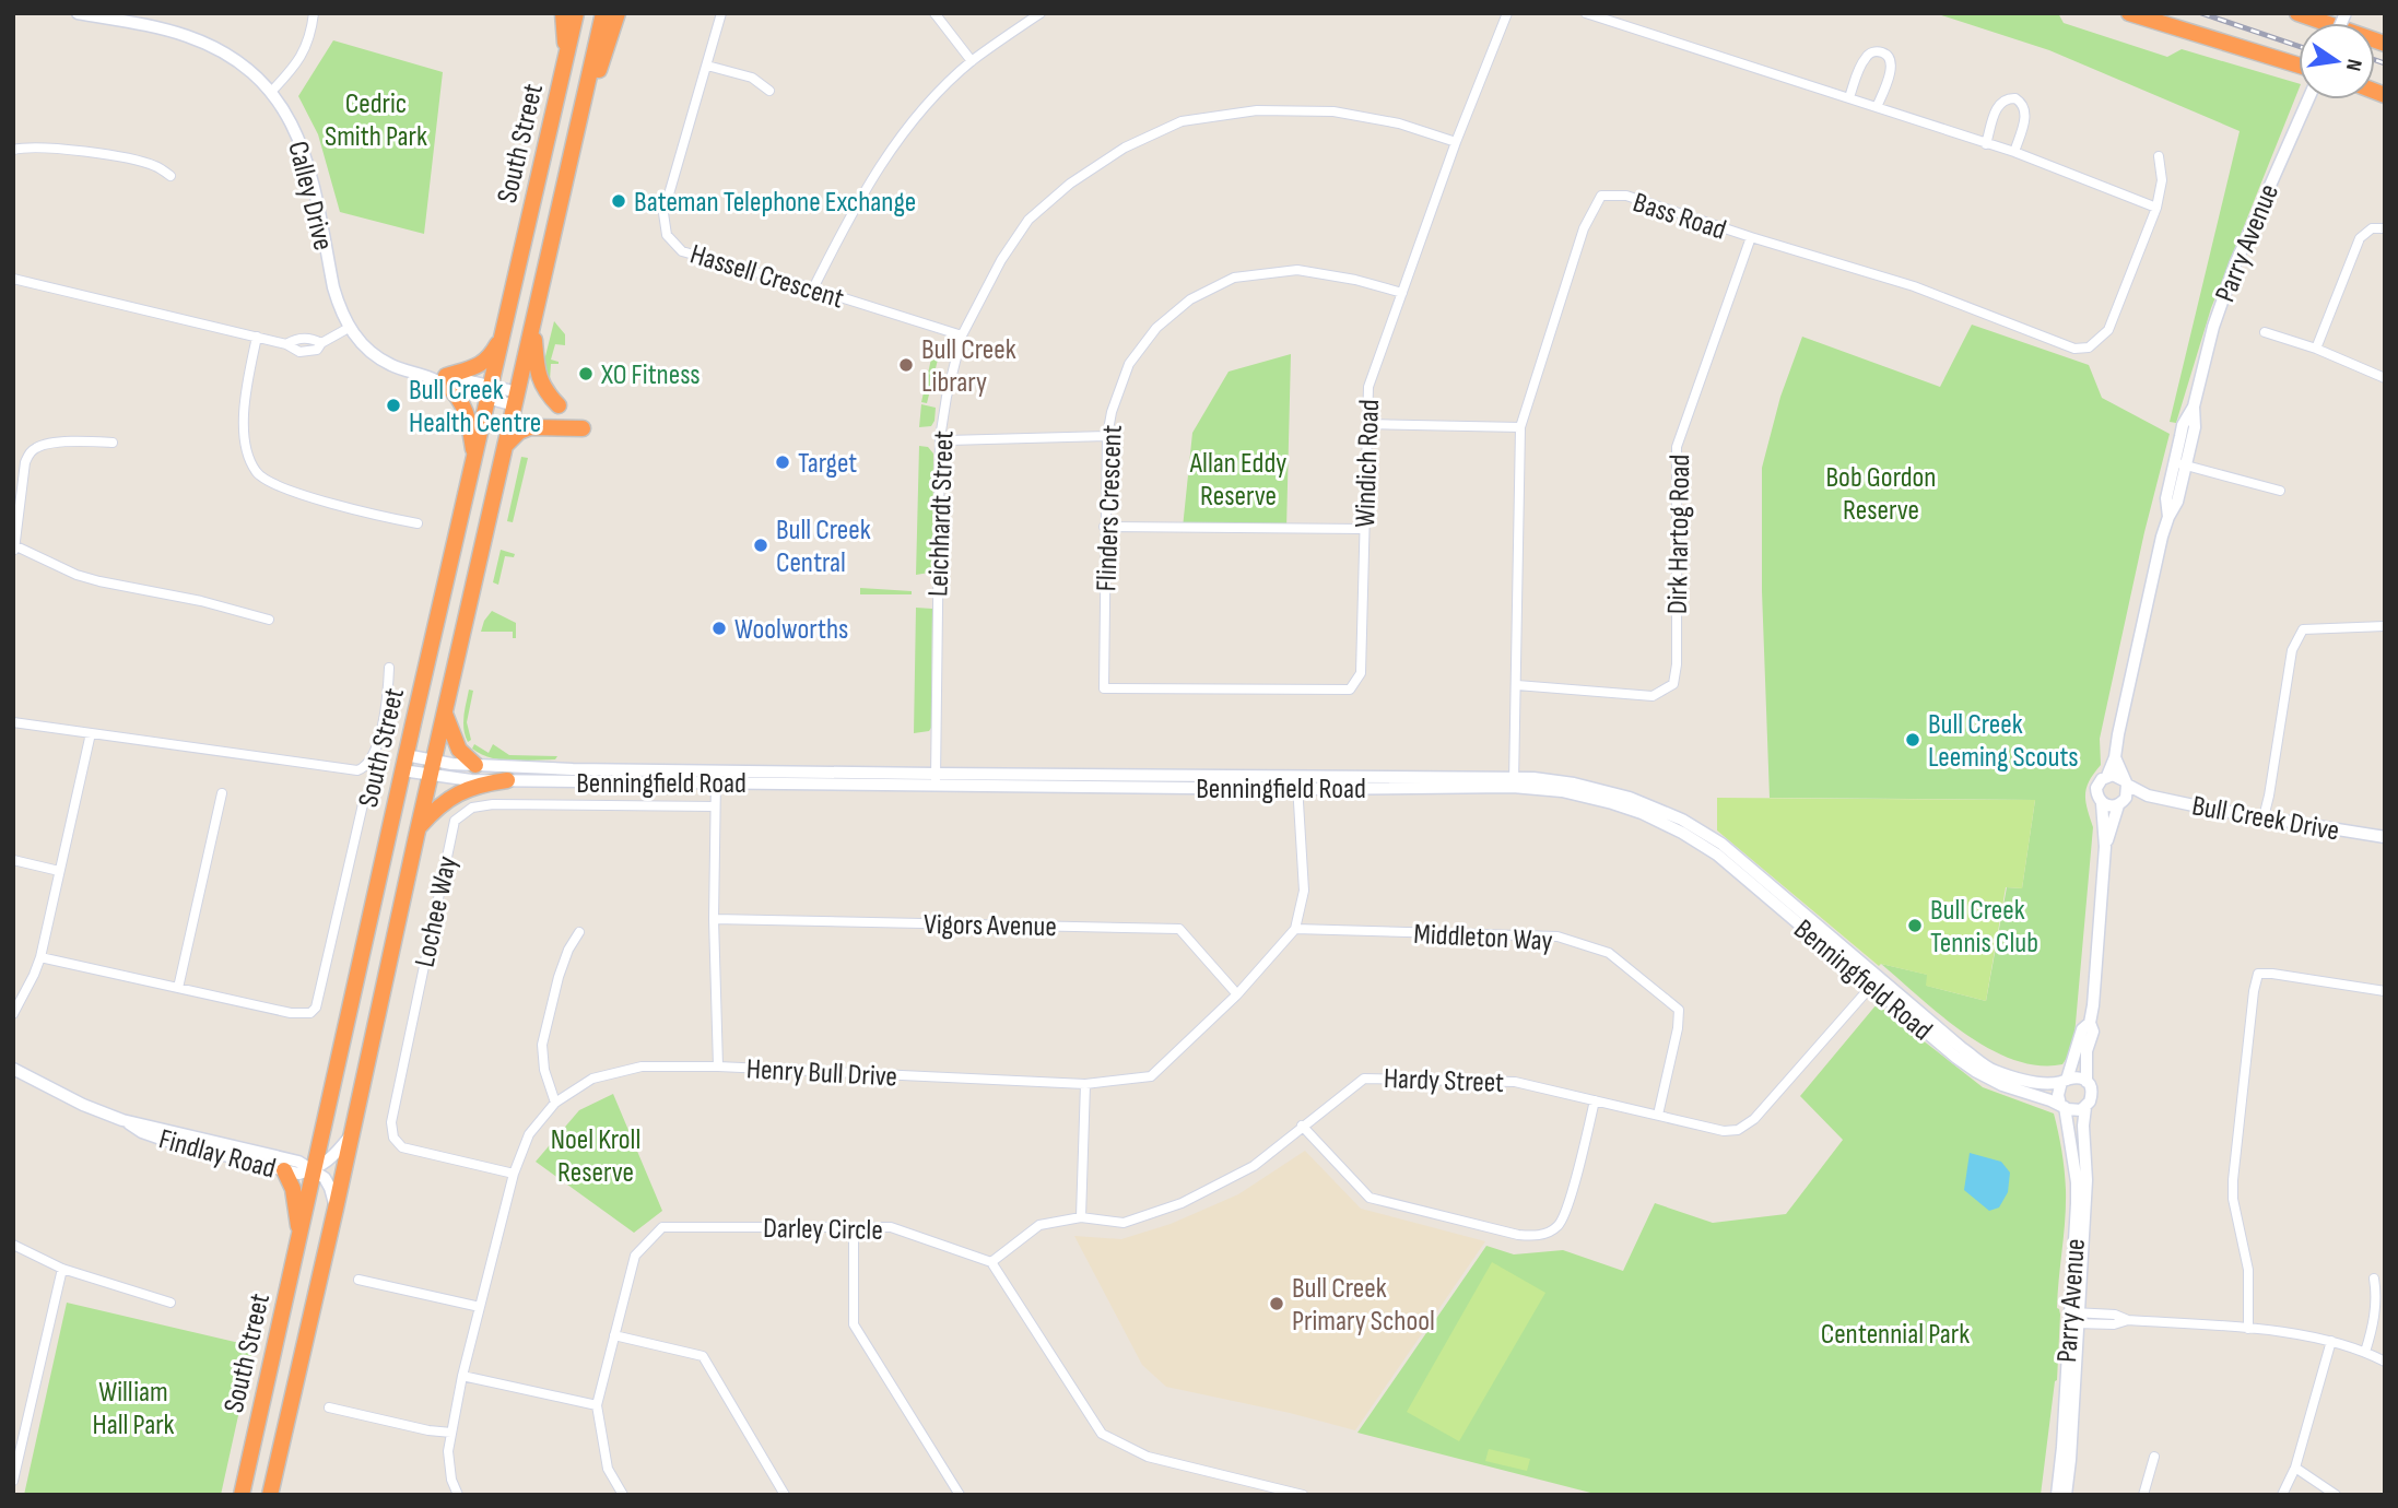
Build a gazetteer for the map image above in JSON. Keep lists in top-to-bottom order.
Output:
{
  "streets": {
    "highway": ["South Street"],
    "main road": [
      "Calley Drive",
      "Parry Avenue",
      "Benningfield Road",
      "Bull Creek Drive",
      "Findlay Road"
    ],
    "street": [
      "Bass Road",
      "Hassell Crescent",
      "Windich Road",
      "Flinders Crescent",
      "Leichhardt Street",
      "Dirk Hartog Road",
      "Lochee Way",
      "Vigors Avenue",
      "Middleton Way",
      "Henry Bull Drive",
      "Hardy Street",
      "Darley Circle"
    ]
  },
  "crossings": [
    ["South Street", "Calley Drive"],
    ["South Street", "Benningfield Road"],
    ["South Street", "Findlay Road"],
    ["Bass Road", "Dirk Hartog Road"],
    ["Bass Road", "Benningfield Road"],
    ["Parry Avenue", "Benningfield Road"],
    ["Parry Avenue", "Bull Creek Drive"],
    ["Hassell Crescent", "Leichhardt Street"],
    ["Windich Road", "Flinders Crescent"],
    ["Windich Road", "Leichhardt Street"],
    ["Leichhardt Street", "Benningfield Road"],
    ["Benningfield Road", "Henry Bull Drive"],
    ["Benningfield Road", "Hardy Street"],
    ["Lochee Way", "Henry Bull Drive"],
    ["Vigors Avenue", "Henry Bull Drive"],
    ["Middleton Way", "Henry Bull Drive"],
    ["Middleton Way", "Hardy Street"],
    ["Hardy Street", "Darley Circle"]
  ],
  "parks": [
    "Cedric Smith Park",
    "Allan Eddy Reserve",
    "Bob Gordon Reserve",
    "Noel Kroll Reserve",
    "Centennial Park",
    "William Hall Park"
  ],
  "places": [
    "Bateman Telephone Exchange",
    "Bull Creek Library",
    "XO Fitness",
    "Bull Creek Health Centre",
    "Target",
    "Bull Creek Central",
    "Woolworths",
    "Bull Creek Leeming Scouts",
    "Bull Creek Tennis Club",
    "Bull Creek Primary School"
  ],
  "north": "right"
}
